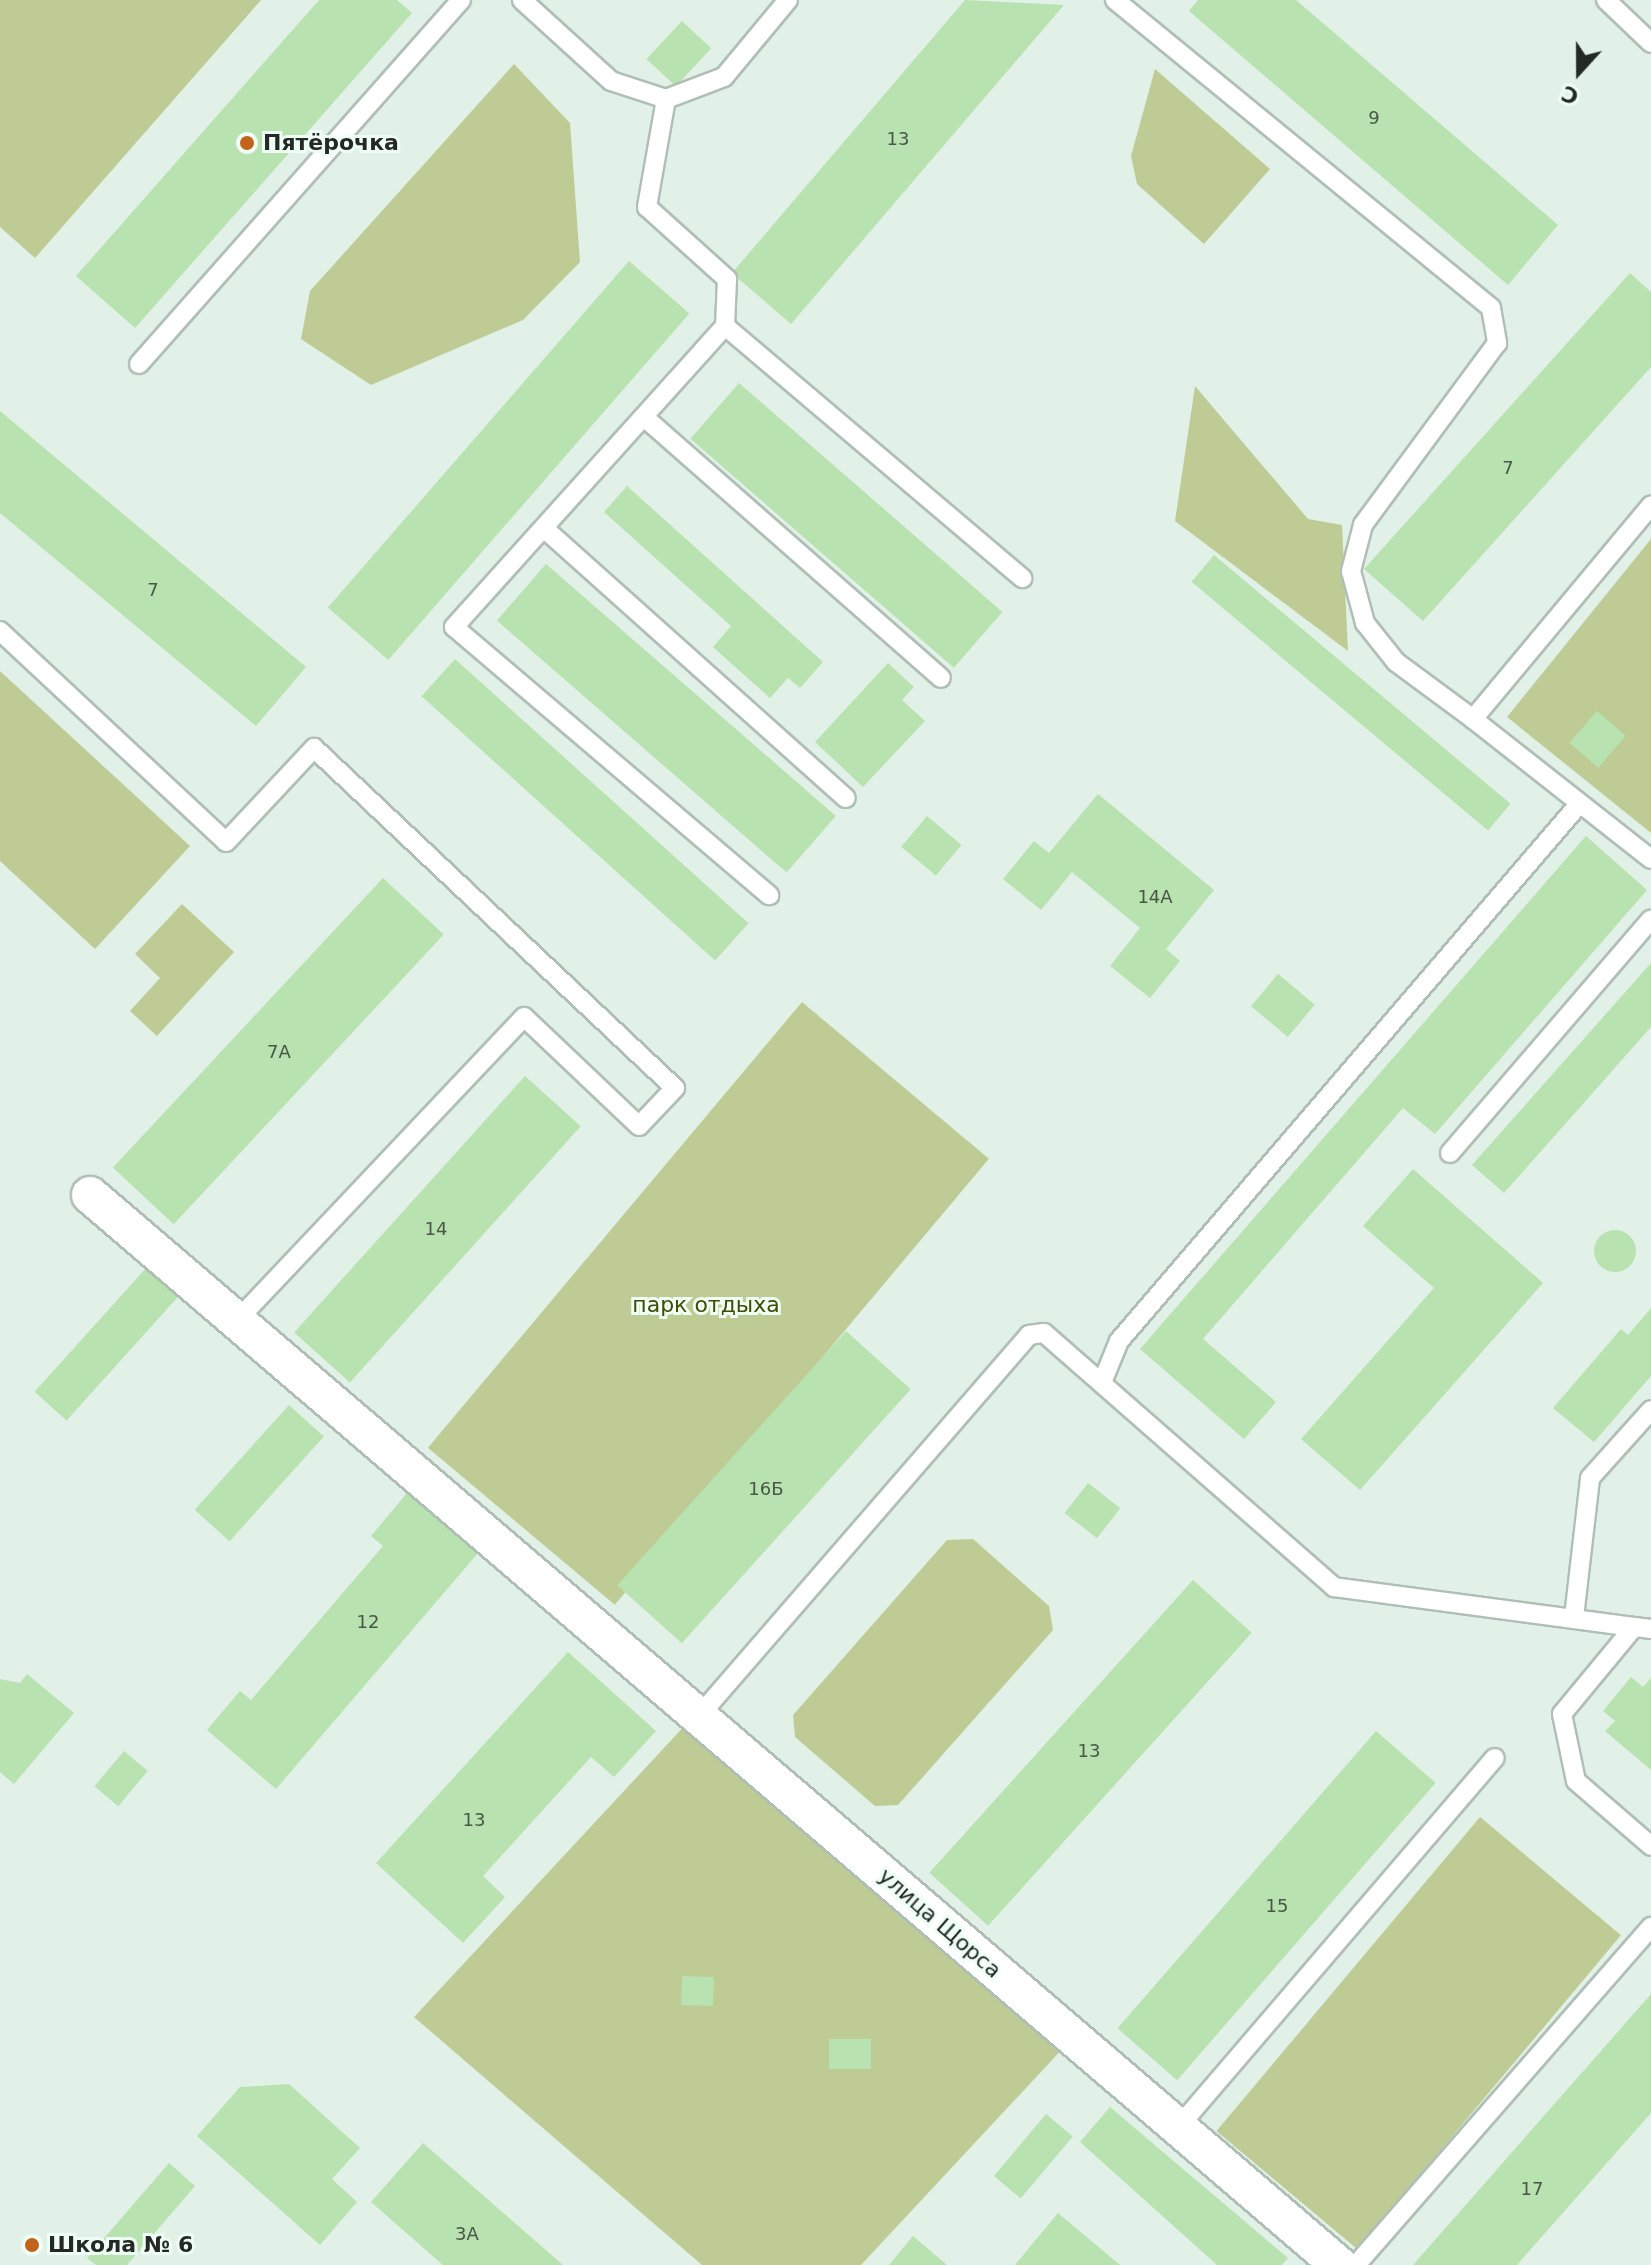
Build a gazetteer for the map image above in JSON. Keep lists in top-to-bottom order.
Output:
{
  "streets": {
    "street": ["улица Щорса"]
  },
  "parks": ["парк отдыха"],
  "places": ["Пятёрочка", "Школа № 6"],
  "house_numbers": [
    "9",
    "13",
    "7",
    "7",
    "14А",
    "7А",
    "14",
    "16Б",
    "12",
    "13",
    "13",
    "15",
    "17",
    "3А"
  ],
  "north": "bottom"
}
